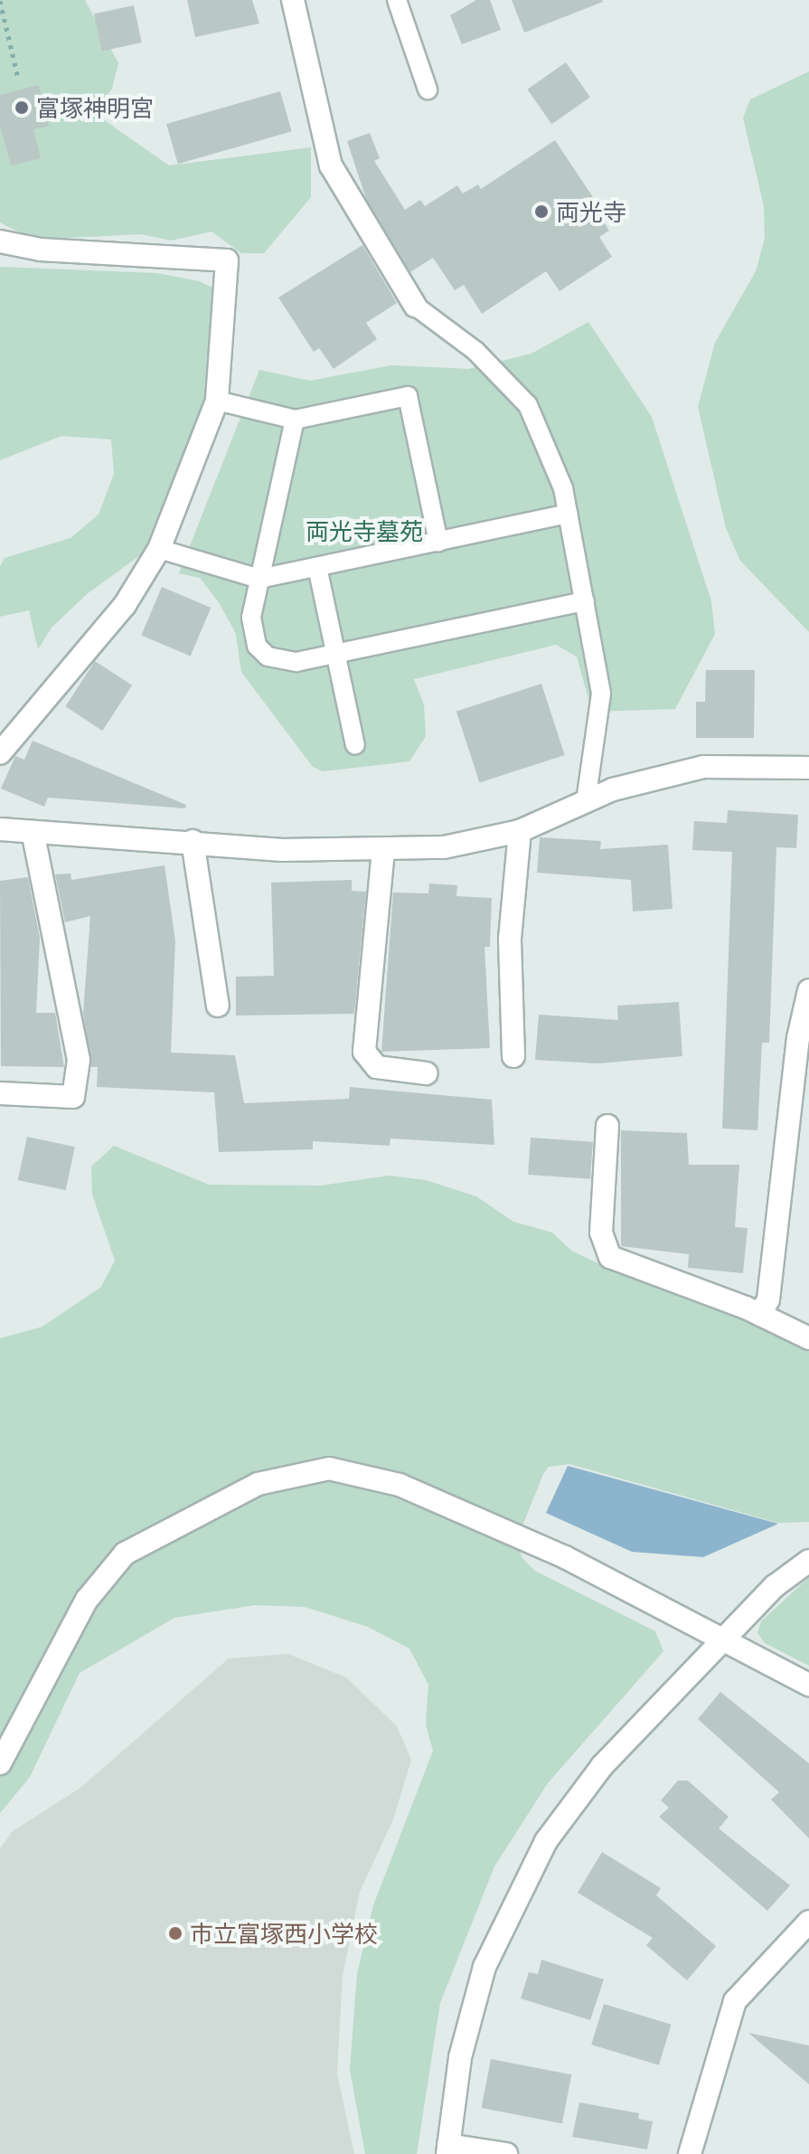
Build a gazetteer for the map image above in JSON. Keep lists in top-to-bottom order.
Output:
{
  "parks": ["両光寺墓苑"],
  "places": ["富塚神明宮", "両光寺", "市立富塚西小学校"]
}
